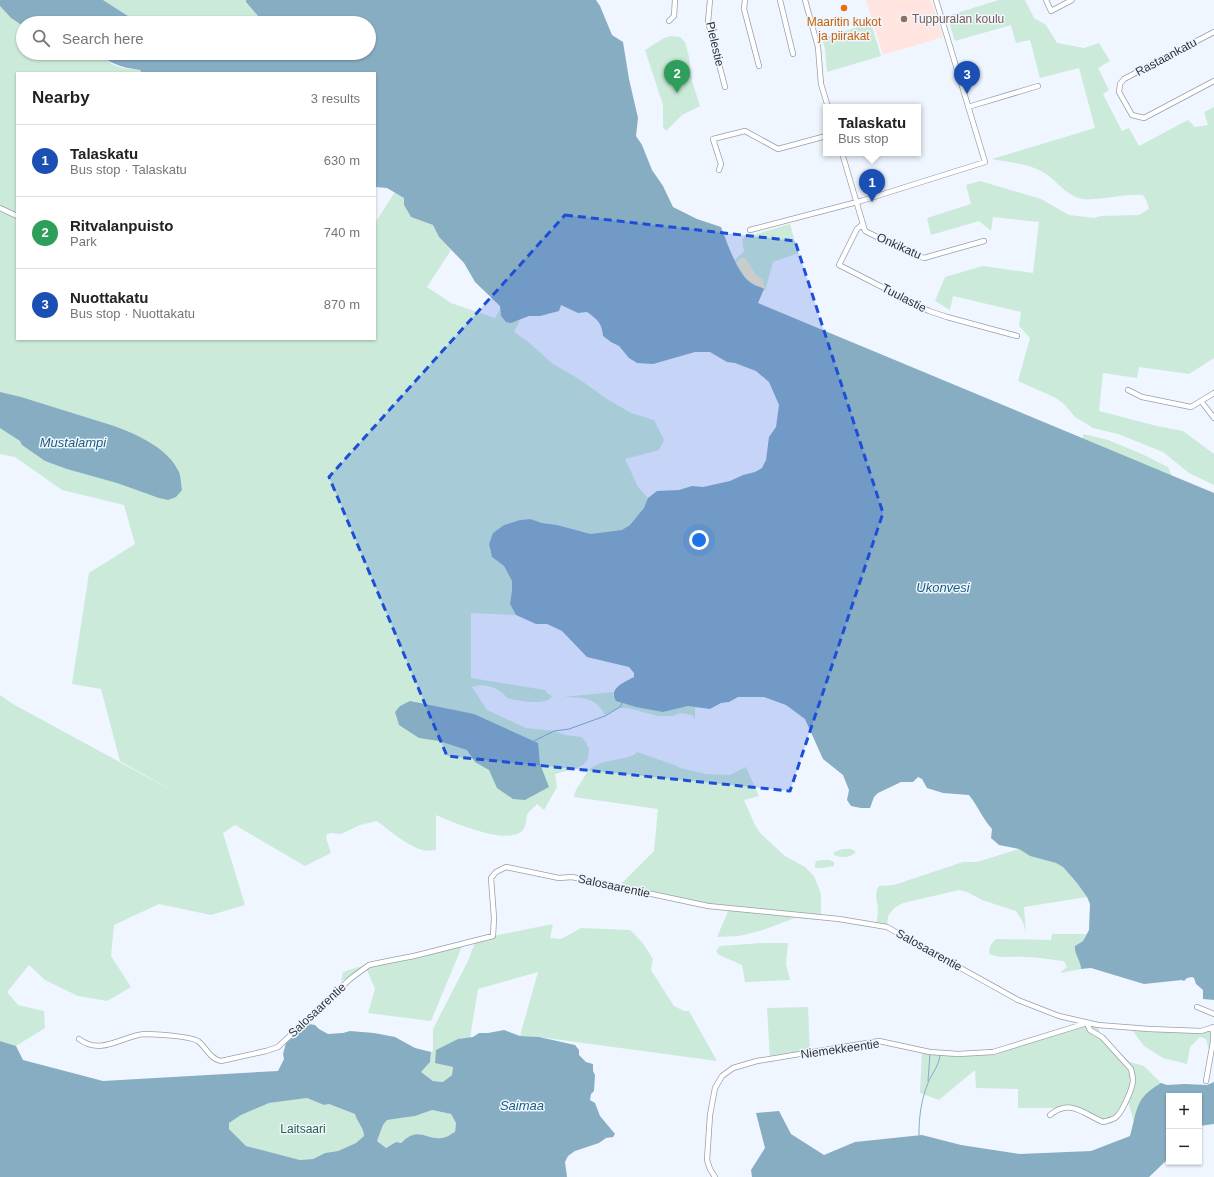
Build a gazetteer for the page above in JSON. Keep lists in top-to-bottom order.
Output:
{
  "streets": {
    "street": [
      "Pielestie",
      "Rastaankatu",
      "Onkikatu",
      "Tuulastie",
      "Salosaarentie",
      "Niemekkeentie"
    ]
  },
  "crossings": [
    ["Onkikatu", "Tuulastie"],
    ["Salosaarentie", "Niemekkeentie"]
  ],
  "water": ["Mustalampi", "Ukonvesi", "Saimaa"],
  "parks": ["Laitsaari"],
  "places": ["Maaritin kukot ja piirakat", "Tuppuralan koulu"],
  "page": {
    "search": "Search here",
    "pins": ["2", "3", "1"],
    "heading": ["Nearby", "3 results"],
    "popup": ["Talaskatu", "Bus stop"],
    "list": [
      {
        "mark": "1",
        "name": "Talaskatu",
        "note": "Bus stop · Talaskatu",
        "value": "630 m"
      },
      {
        "mark": "2",
        "name": "Ritvalanpuisto",
        "note": "Park",
        "value": "740 m"
      },
      {
        "mark": "3",
        "name": "Nuottakatu",
        "note": "Bus stop · Nuottakatu",
        "value": "870 m"
      }
    ],
    "map_buttons": ["+", "−"]
  }
}
